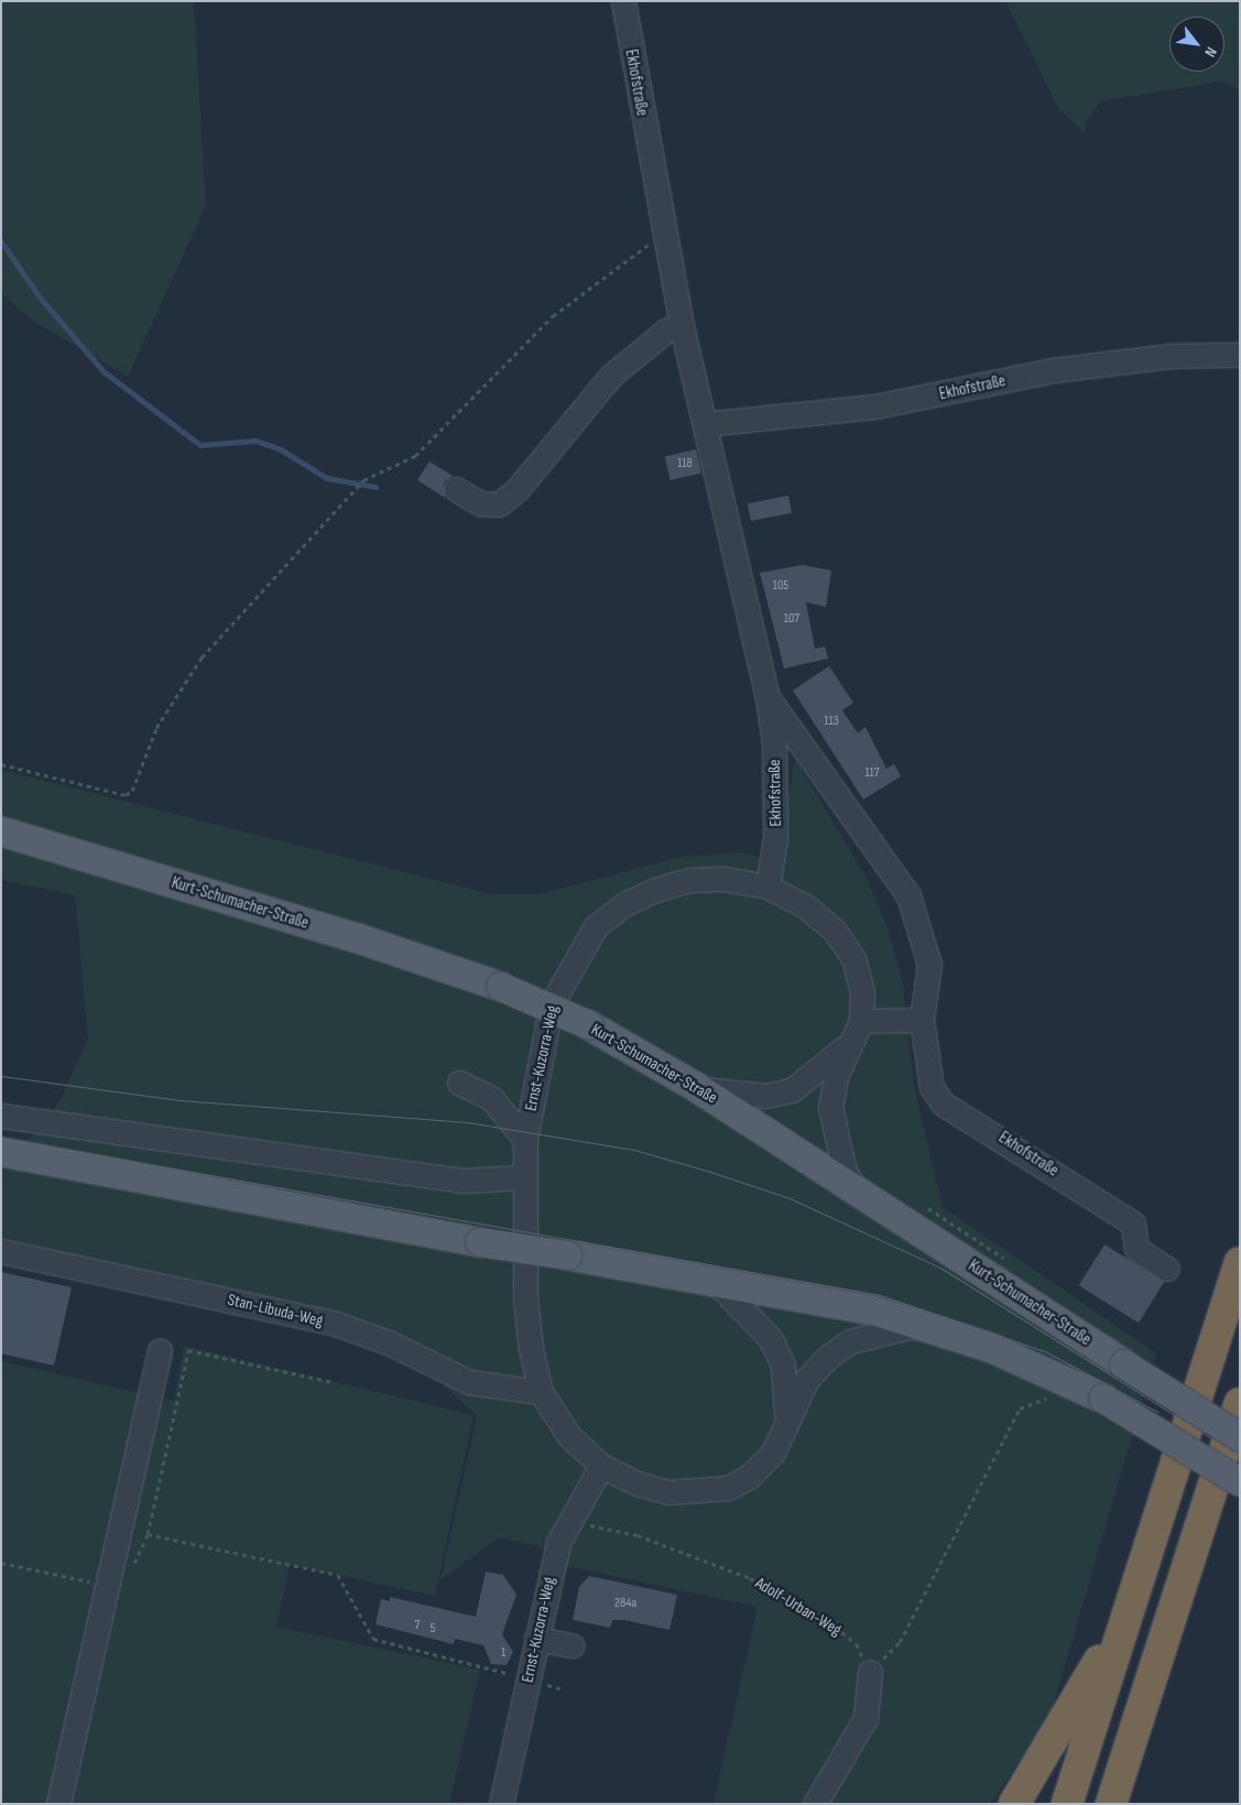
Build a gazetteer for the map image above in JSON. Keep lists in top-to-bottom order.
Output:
{
  "streets": {
    "main road": ["Kurt-Schumacher-Straße"],
    "street": ["Ekhofstraße", "Ernst-Kuzorra-Weg", "Stan-Libuda-Weg"],
    "path": ["Adolf-Urban-Weg"]
  },
  "crossings": [
    ["Ekhofstraße", "Ernst-Kuzorra-Weg"],
    ["Kurt-Schumacher-Straße", "Ernst-Kuzorra-Weg"],
    ["Ernst-Kuzorra-Weg", "Stan-Libuda-Weg"],
    ["Ernst-Kuzorra-Weg", "Adolf-Urban-Weg"]
  ],
  "house_numbers": [
    "118",
    "105",
    "107",
    "113",
    "117",
    "284a",
    "7",
    "5",
    "1"
  ],
  "north": "bottom right"
}
